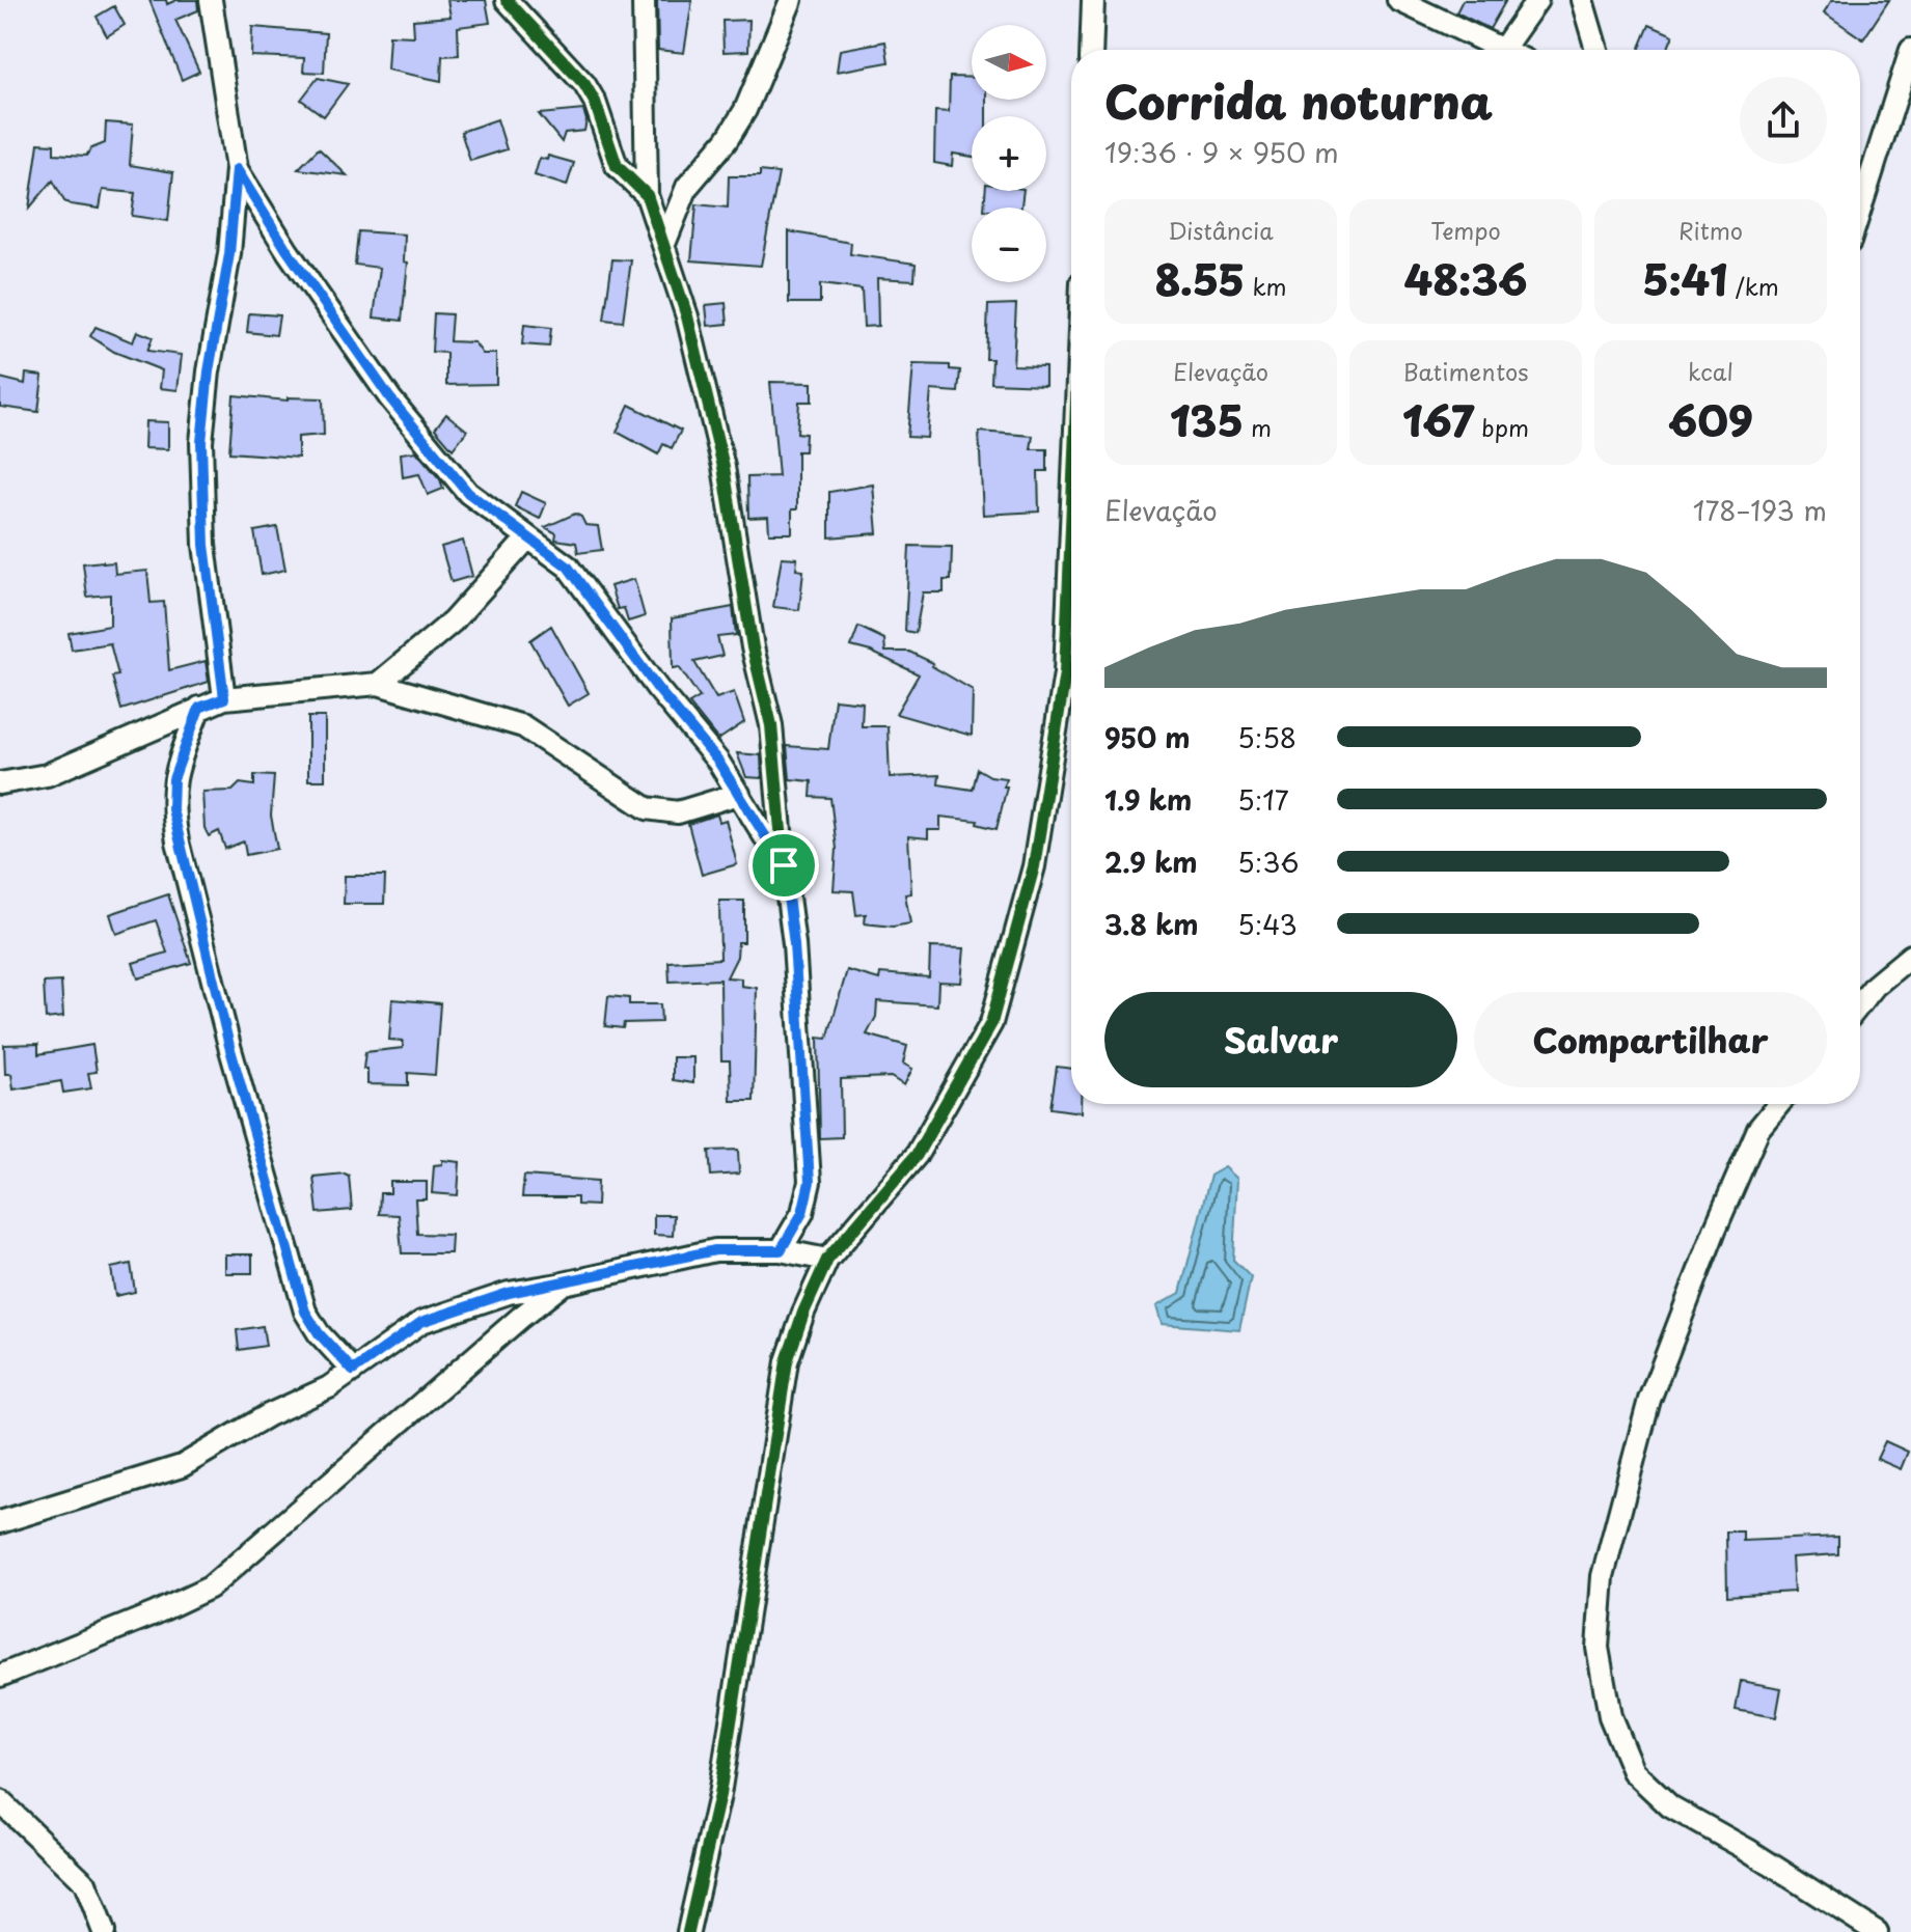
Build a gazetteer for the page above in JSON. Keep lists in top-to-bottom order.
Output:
{
  "north": "right",
  "page": {
    "map_buttons": ["+", "−"],
    "heading": ["Corrida noturna", "19:36 · 9 × 950 m"],
    "stats": [
      ["Distância", "8.55 km"],
      ["Tempo", "48:36"],
      ["Ritmo", "5:41 /km"],
      ["Elevação", "135 m"],
      ["Batimentos", "167 bpm"],
      ["kcal", "609"]
    ],
    "chart": ["Elevação", "178–193 m"],
    "list": [
      {
        "name": "950 m",
        "note": "5:58"
      },
      {
        "name": "1.9 km",
        "note": "5:17"
      },
      {
        "name": "2.9 km",
        "note": "5:36"
      },
      {
        "name": "3.8 km",
        "note": "5:43"
      }
    ],
    "buttons": ["Salvar", "Compartilhar"]
  }
}
